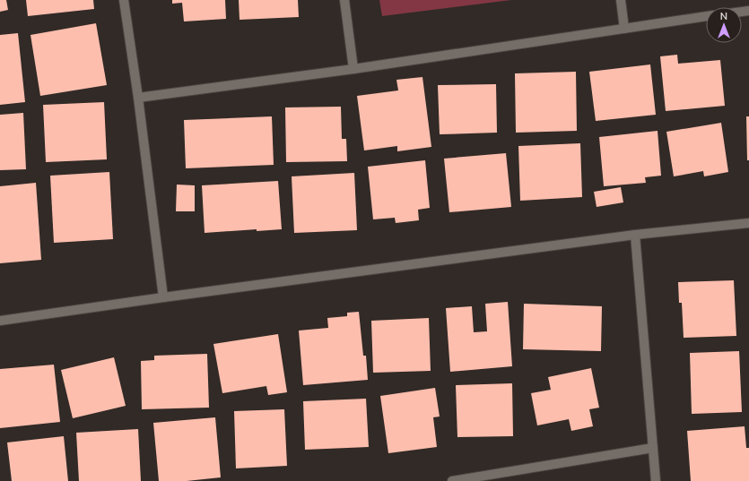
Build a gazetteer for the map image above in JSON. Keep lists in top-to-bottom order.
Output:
{
  "north": "top"
}
